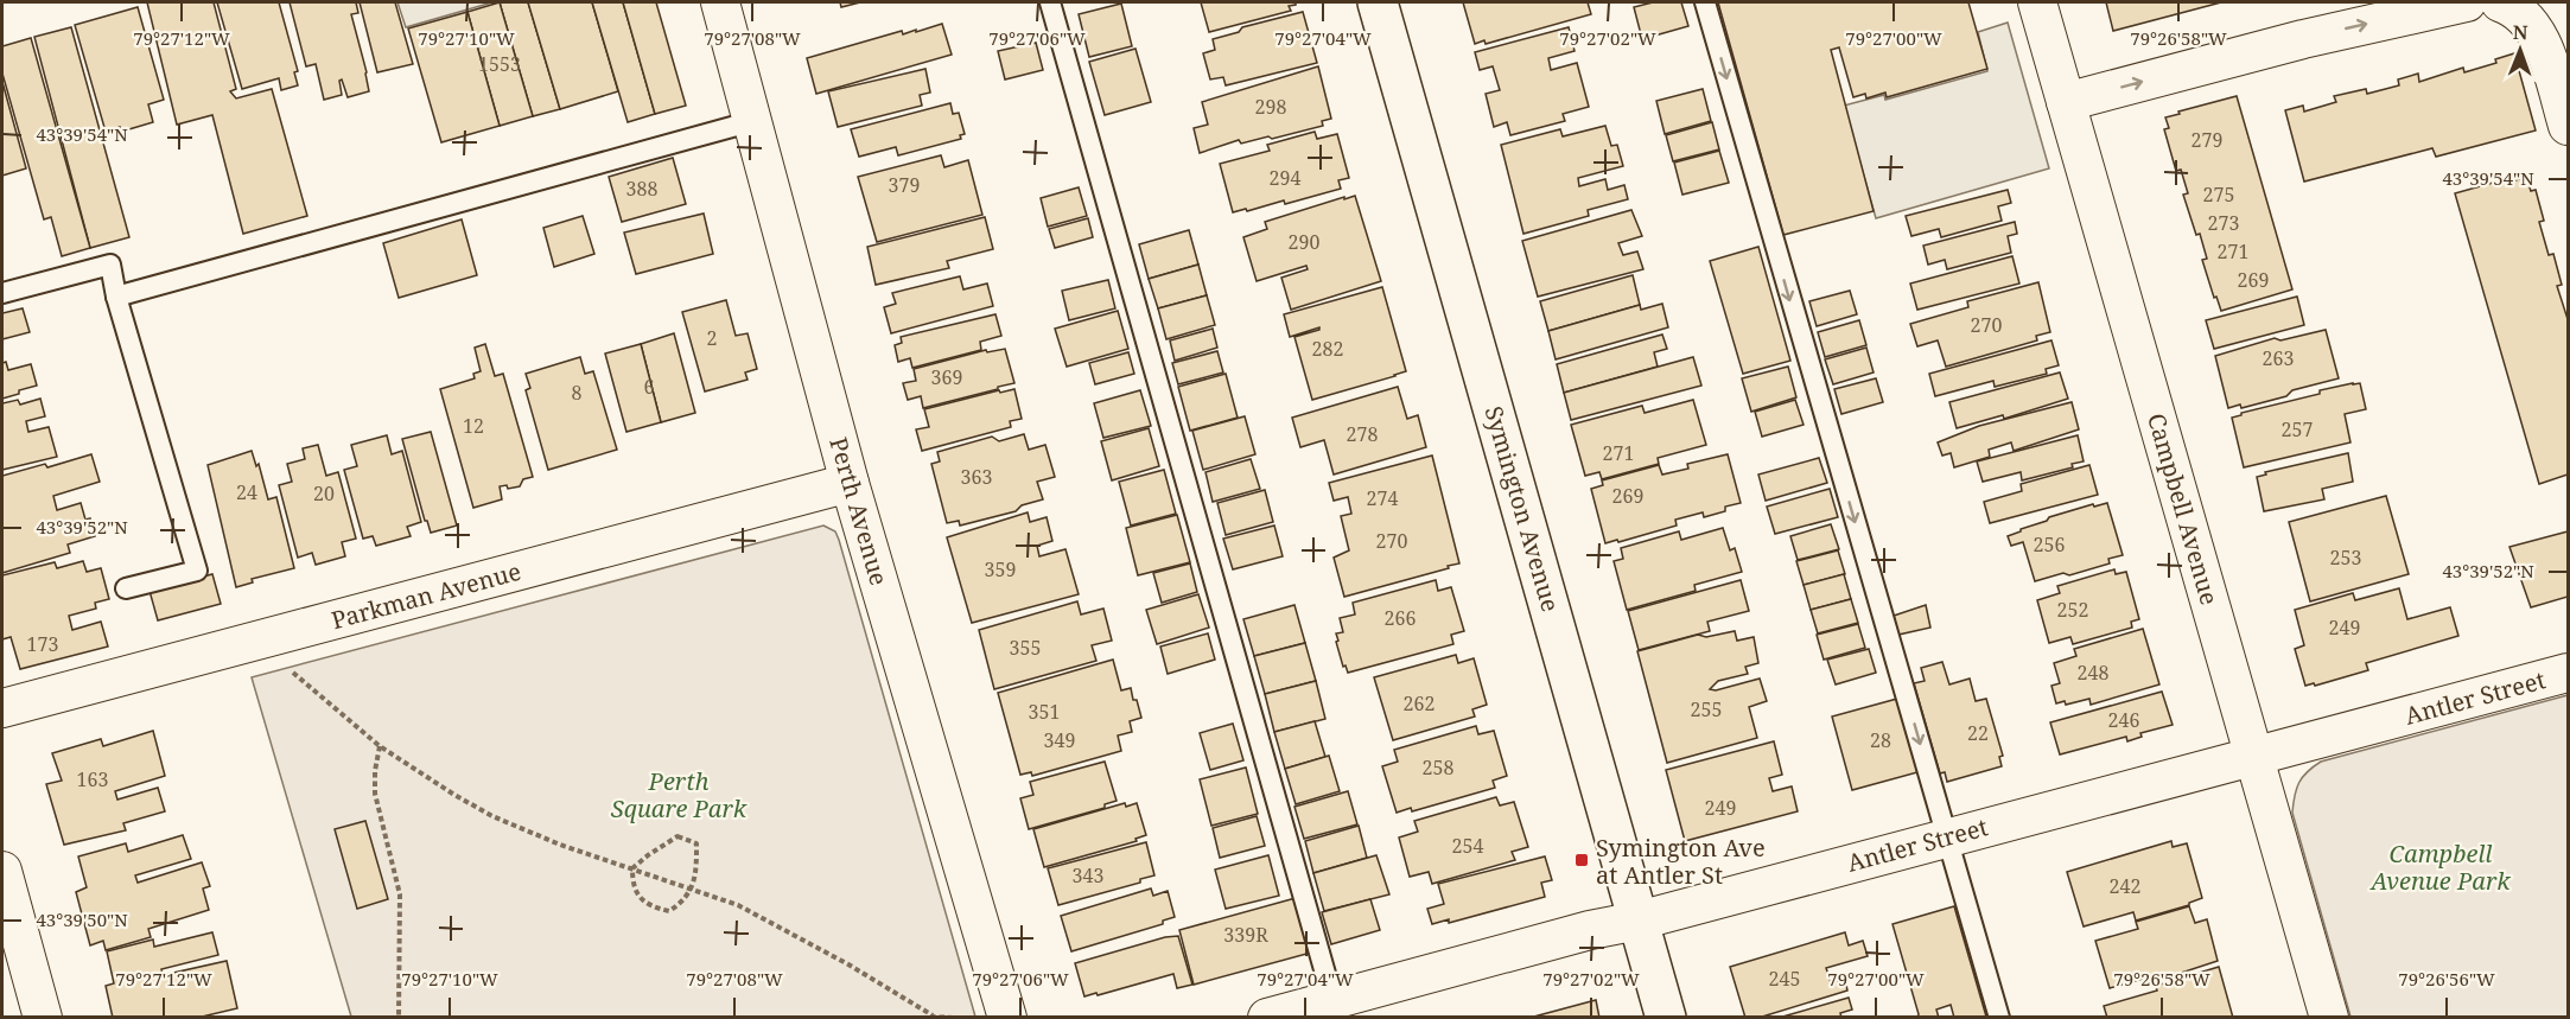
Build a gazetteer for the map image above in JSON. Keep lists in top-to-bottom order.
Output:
{
  "streets": {
    "street": [
      "Symington Avenue",
      "Campbell Avenue",
      "Perth Avenue",
      "Parkman Avenue",
      "Antler Street"
    ]
  },
  "crossings": [
    ["Symington Avenue", "Antler Street"],
    ["Campbell Avenue", "Antler Street"],
    ["Perth Avenue", "Parkman Avenue"]
  ],
  "parks": ["Perth Square Park", "Campbell Avenue Park"],
  "places": {
    "transit": ["Symington Ave at Antler St"]
  },
  "house_numbers": [
    "1553",
    "298",
    "279",
    "294",
    "379",
    "388",
    "275",
    "273",
    "290",
    "271",
    "269",
    "270",
    "2",
    "282",
    "263",
    "369",
    "6",
    "8",
    "12",
    "257",
    "278",
    "271",
    "363",
    "24",
    "20",
    "269",
    "274",
    "270",
    "256",
    "253",
    "359",
    "252",
    "266",
    "249",
    "173",
    "355",
    "248",
    "262",
    "255",
    "351",
    "246",
    "22",
    "349",
    "28",
    "258",
    "163",
    "249",
    "254",
    "343",
    "242",
    "339R",
    "245"
  ],
  "north": "top",
  "coordinates": [
    "79°27'12\"W",
    "79°27'10\"W",
    "79°27'08\"W",
    "79°27'06\"W",
    "79°27'04\"W",
    "79°27'02\"W",
    "79°27'00\"W",
    "79°26'58\"W",
    "43°39'54\"N",
    "43°39'52\"N",
    "43°39'50\"N",
    "79°26'56\"W"
  ]
}
